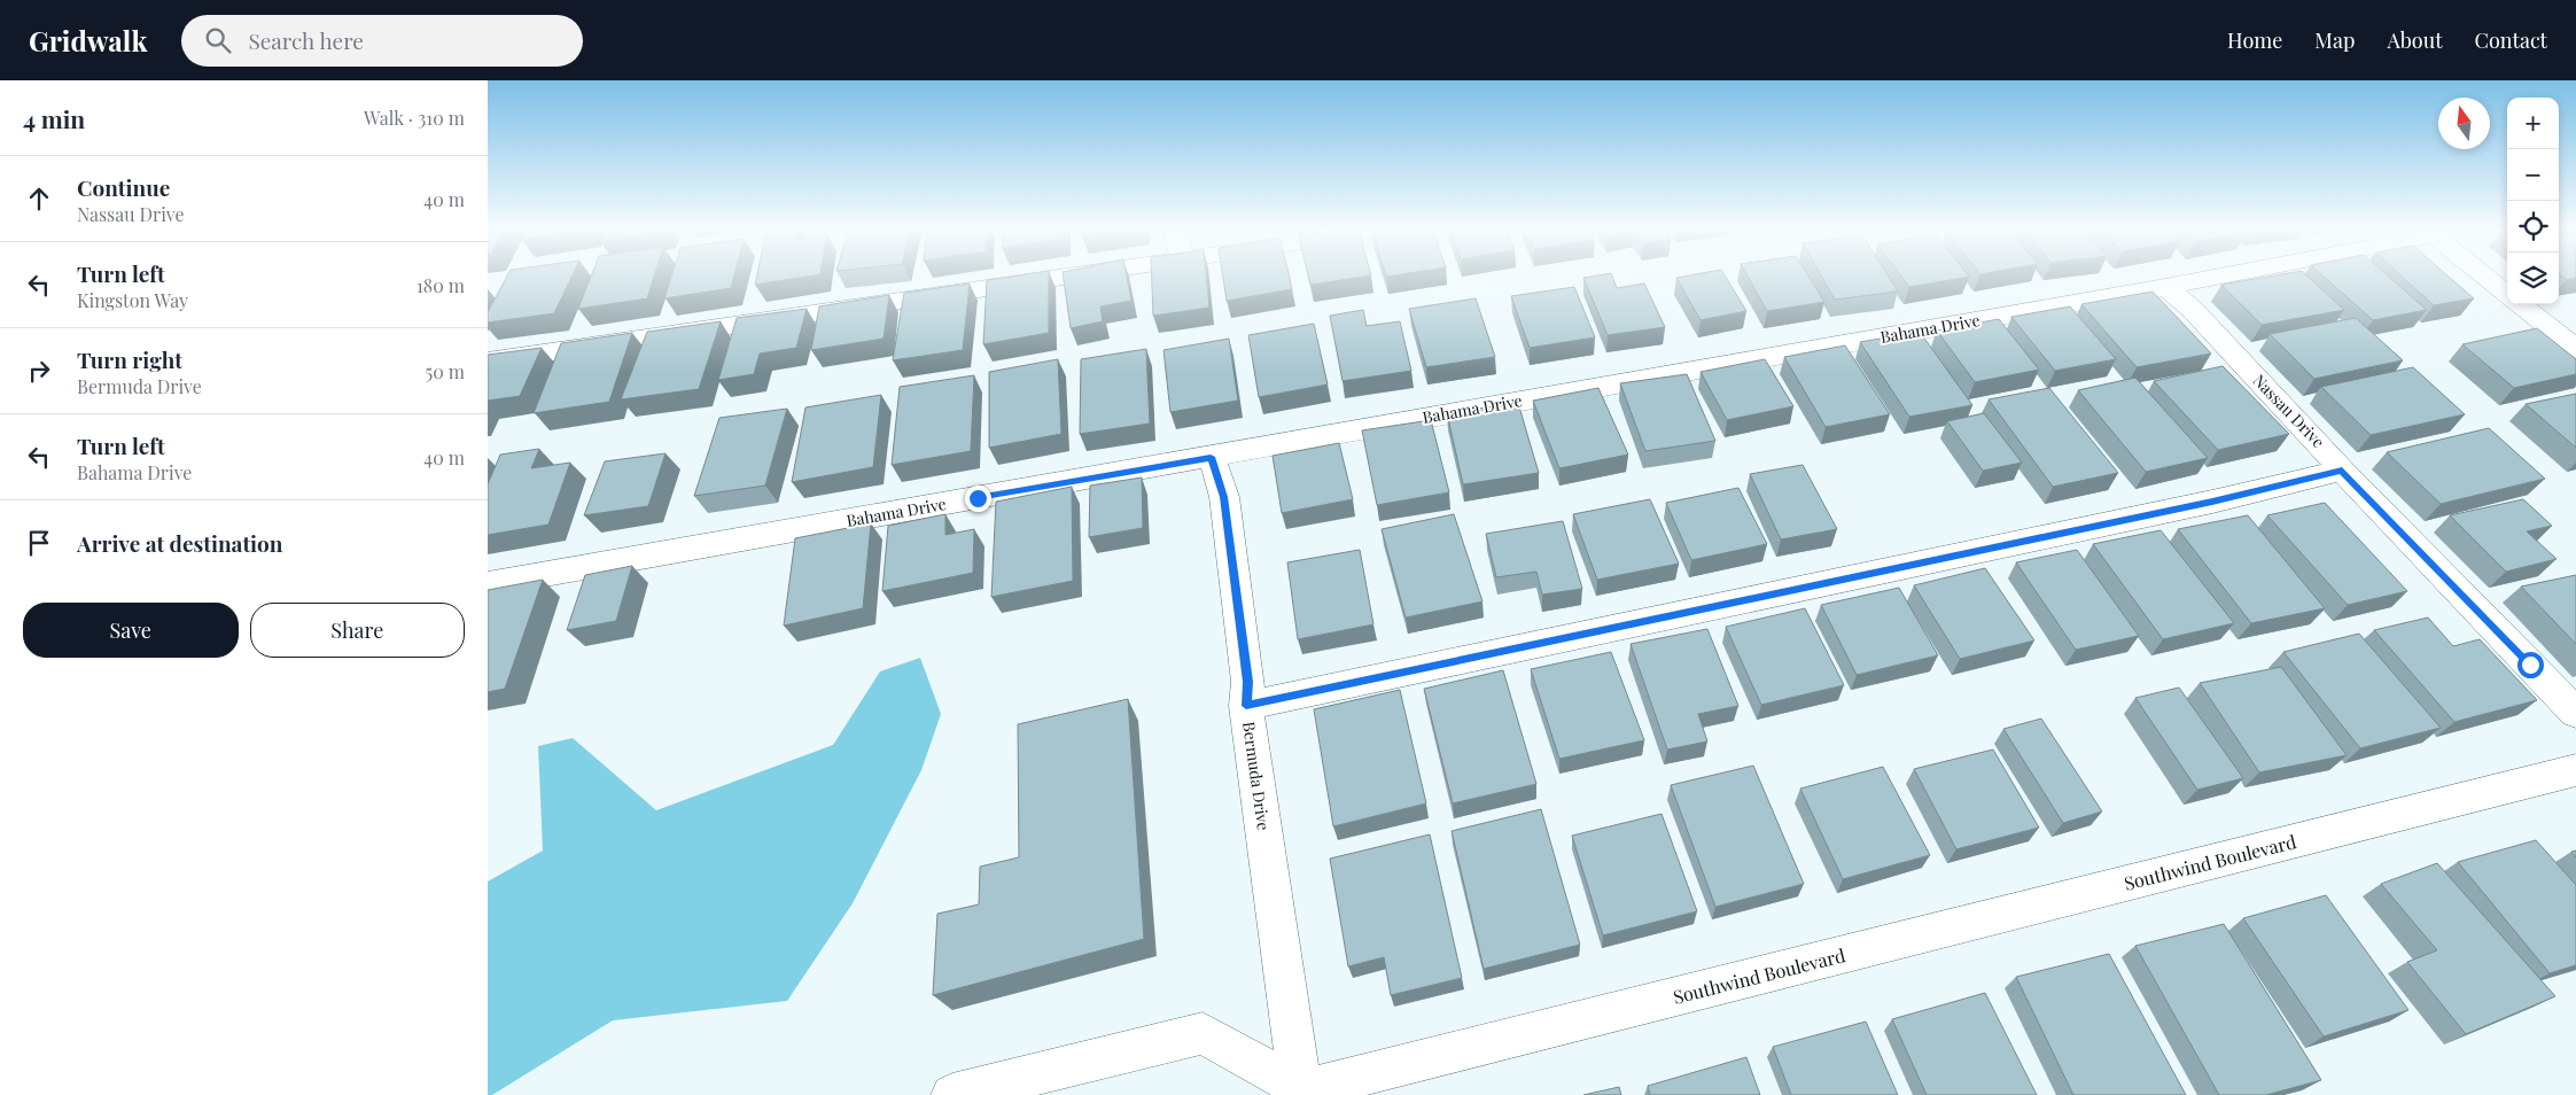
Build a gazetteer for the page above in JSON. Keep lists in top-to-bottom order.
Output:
{
  "streets": {
    "street": [
      "Bahama Drive",
      "Nassau Drive",
      "Bermuda Drive",
      "Southwind Boulevard"
    ]
  },
  "crossings": [
    ["Bahama Drive", "Nassau Drive"],
    ["Bahama Drive", "Bermuda Drive"],
    ["Bermuda Drive", "Southwind Boulevard"]
  ],
  "north": "top",
  "page": {
    "header": "Gridwalk",
    "search": "Search here",
    "nav": [
      "Home",
      "Map",
      "About",
      "Contact"
    ],
    "heading": ["4 min", "Walk · 310 m"],
    "map_buttons": ["+", "−"],
    "list": [
      ["Continue", "Nassau Drive", "40 m"],
      ["Turn left", "Kingston Way", "180 m"],
      ["Turn right", "Bermuda Drive", "50 m"],
      ["Turn left", "Bahama Drive", "40 m"],
      "Arrive at destination"
    ],
    "buttons": ["Save", "Share"]
  }
}
